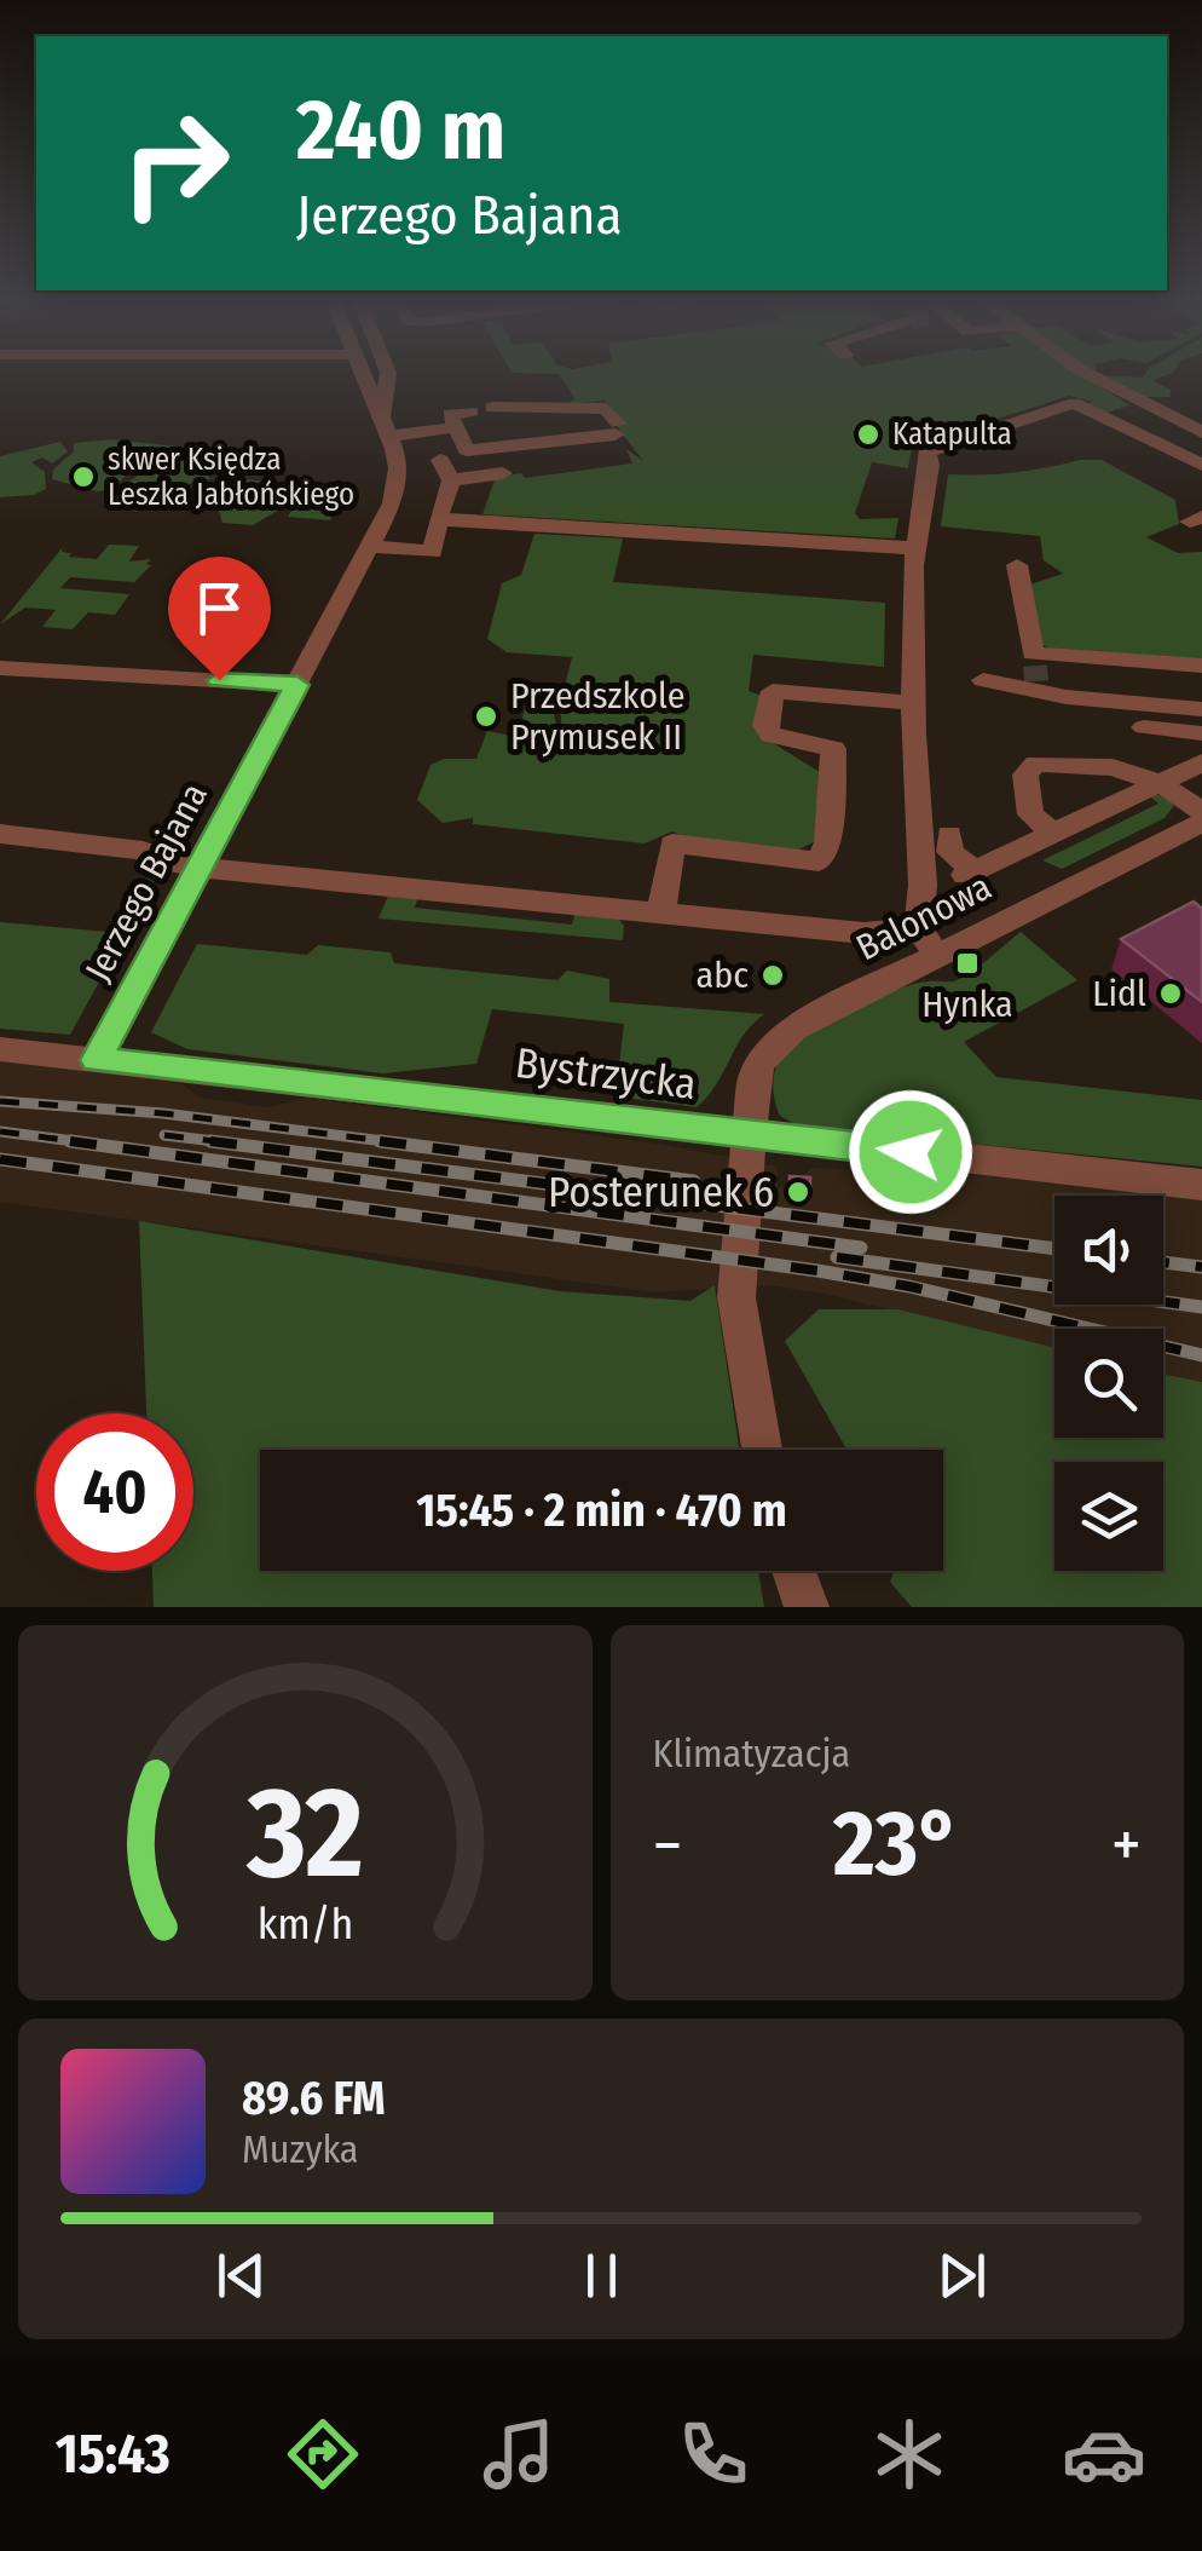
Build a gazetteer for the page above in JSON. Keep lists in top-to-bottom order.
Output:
{
  "streets": {
    "street": ["Jerzego Bajana", "Balonowa", "Bystrzycka"]
  },
  "crossings": [
    ["Jerzego Bajana", "Bystrzycka"],
    ["Balonowa", "Bystrzycka"]
  ],
  "places": {
    "other": [
      "Katapulta",
      "skwer Księdza Leszka Jabłońskiego",
      "Przedszkole Prymusek II",
      "abc",
      "Lidl",
      "Posterunek 6"
    ],
    "transit": ["Hynka"]
  },
  "page": {
    "turn": ["240 m", "Jerzego Bajana"],
    "limit": "40",
    "trip": "15:45 · 2 min · 470 m",
    "tile": "Klimatyzacja",
    "heat": ["−", "23°", "+"],
    "song": ["89.6 FM", "Muzyka"],
    "tabs": "15:43",
    "gauge": ["32", "km/h"]
  }
}
